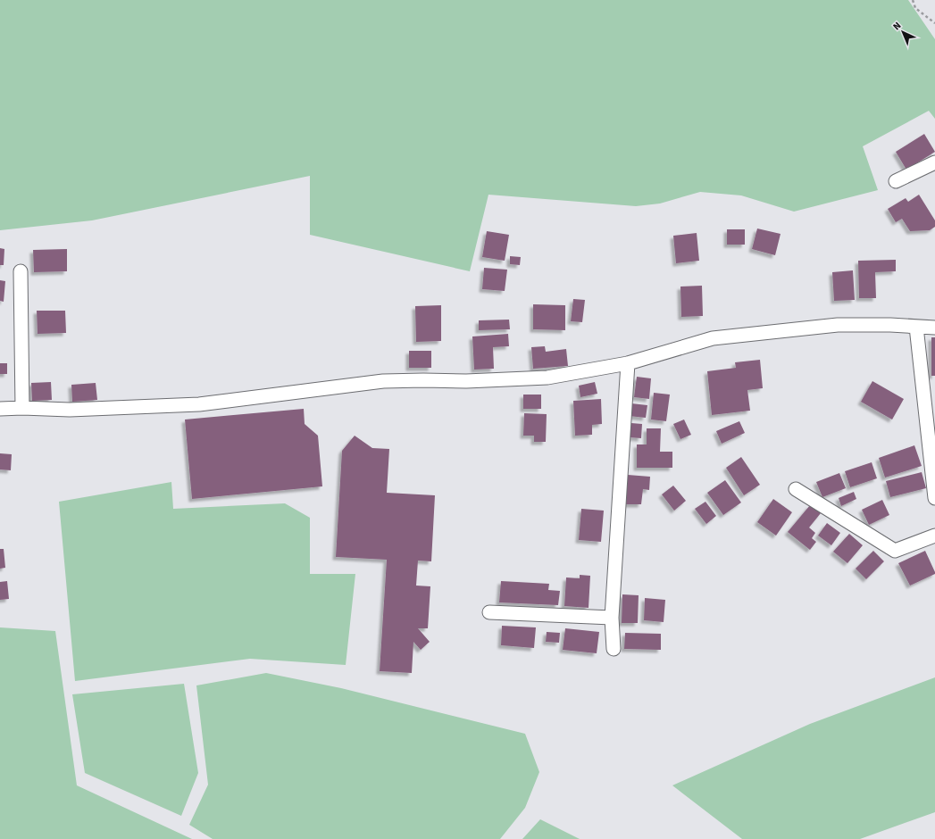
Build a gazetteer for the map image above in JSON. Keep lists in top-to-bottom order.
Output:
{
  "north": "top left"
}
